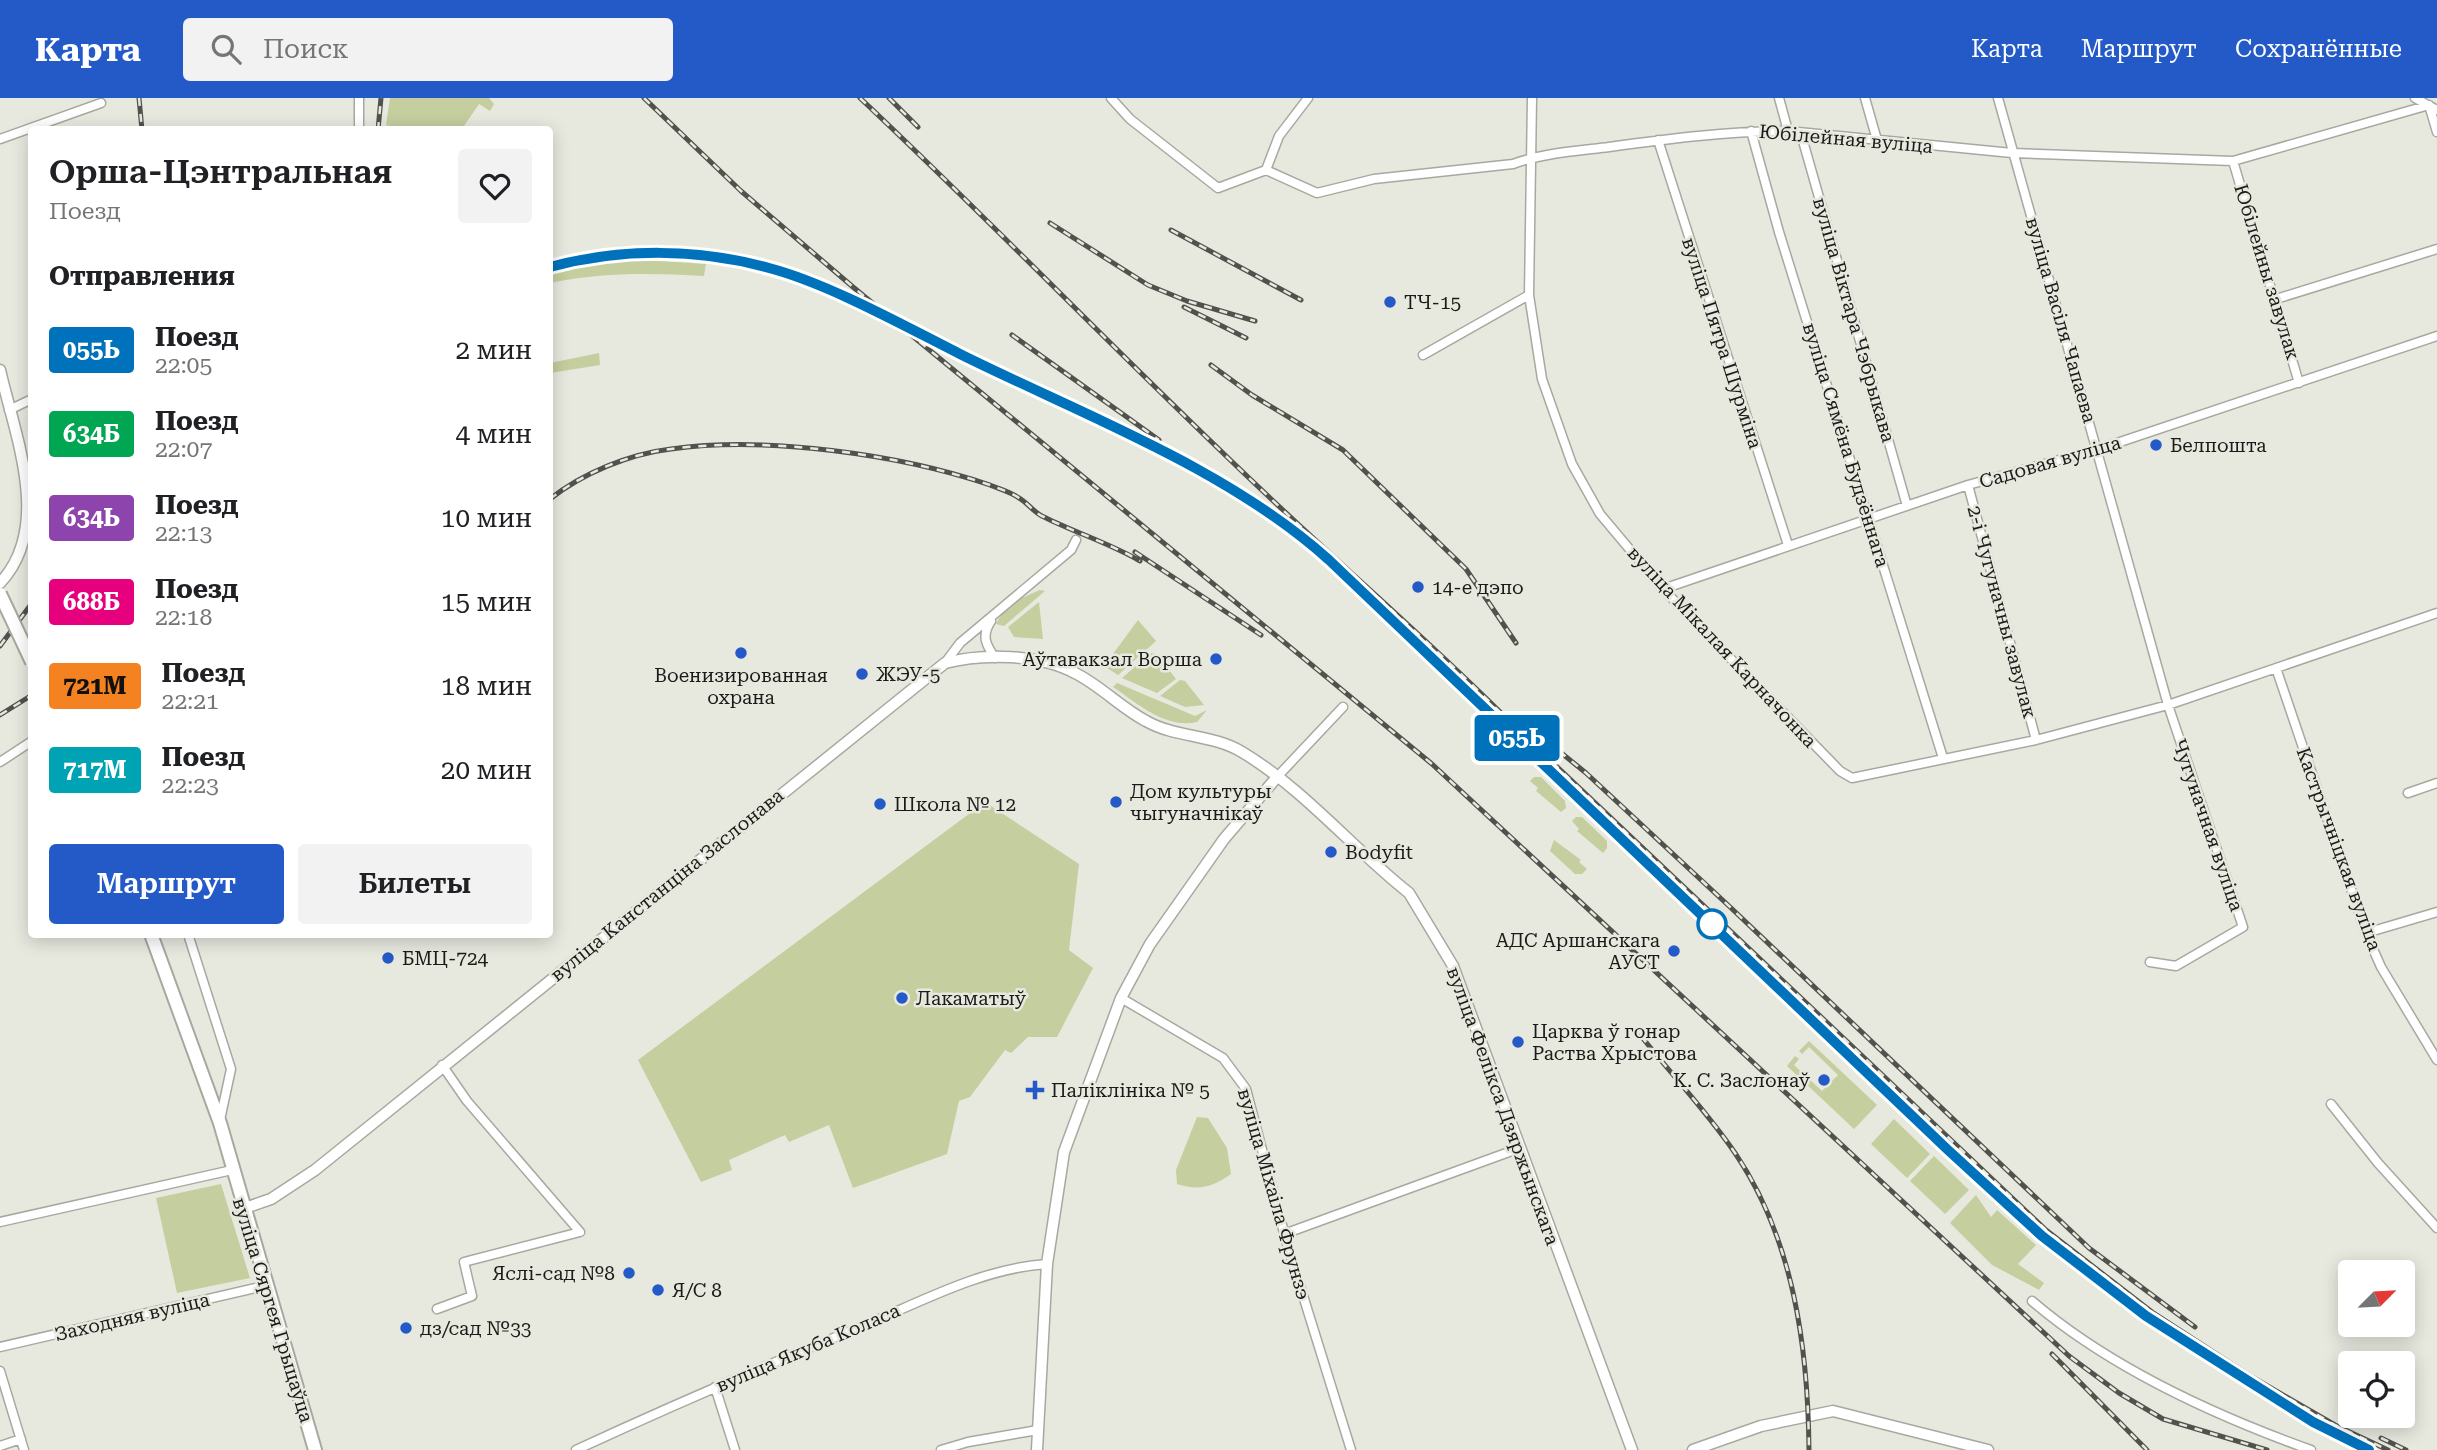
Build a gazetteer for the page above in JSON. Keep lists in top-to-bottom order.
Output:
{
  "streets": {
    "main road": ["вуліца Сяргея Грыцаўца"],
    "street": [
      "Юбілейная вуліца",
      "Юбілейны завулак",
      "вуліца Віктара Чэбрыкава",
      "вуліца Васіля Чапаева",
      "вуліца Пятра Шурміна",
      "вуліца Сямёна Будзённага",
      "Садовая вуліца",
      "2-і Чугуначны завулак",
      "вуліца Мікалая Карначонка",
      "Чугуначная вуліца",
      "Кастрычніцкая вуліца",
      "вуліца Канстанціна Заслонава",
      "вуліца Фелікса Дзяржынскага",
      "вуліца Міхаіла Фрунзэ",
      "Заходняя вуліца",
      "вуліца Якуба Коласа"
    ]
  },
  "crossings": [
    ["Юбілейная вуліца", "Юбілейны завулак"],
    ["Юбілейная вуліца", "вуліца Віктара Чэбрыкава"],
    ["Юбілейная вуліца", "вуліца Васіля Чапаева"],
    ["Юбілейная вуліца", "вуліца Пятра Шурміна"],
    ["Юбілейная вуліца", "вуліца Сямёна Будзённага"],
    ["Юбілейная вуліца", "вуліца Мікалая Карначонка"],
    ["Юбілейны завулак", "Садовая вуліца"],
    ["вуліца Віктара Чэбрыкава", "Садовая вуліца"],
    ["вуліца Васіля Чапаева", "Садовая вуліца"],
    ["вуліца Васіля Чапаева", "Чугуначная вуліца"],
    ["вуліца Пятра Шурміна", "Садовая вуліца"],
    ["вуліца Сямёна Будзённага", "Садовая вуліца"],
    ["вуліца Сямёна Будзённага", "вуліца Мікалая Карначонка"],
    ["Садовая вуліца", "2-і Чугуначны завулак"],
    ["Садовая вуліца", "вуліца Мікалая Карначонка"],
    ["вуліца Канстанціна Заслонава", "вуліца Фелікса Дзяржынскага"],
    ["вуліца Канстанціна Заслонава", "вуліца Сяргея Грыцаўца"],
    ["вуліца Сяргея Грыцаўца", "Заходняя вуліца"]
  ],
  "places": {
    "other": [
      "ТЧ-15",
      "Белпошта",
      "14-е дэпо",
      "Военизированная охрана",
      "Аўтавакзал Ворша",
      "ЖЭУ-5",
      "Дом культуры чыгуначнікаў",
      "Школа № 12",
      "Bodyfit",
      "АДС Аршанскага АУСТ",
      "БМЦ-724",
      "Лакаматыў",
      "Царква ў гонар Раства Хрыстова",
      "К. С. Заслонаў",
      "Яслі-сад №8",
      "Я/С 8",
      "дз/сад №33"
    ],
    "health": ["Паліклініка № 5"]
  },
  "north": "top right",
  "page": {
    "header": "Карта",
    "search": "Поиск",
    "nav": ["Карта", "Маршрут", "Сохранённые"],
    "on_map": "055Ь",
    "heading": [
      ["Орша-Цэнтральная", "Поезд"],
      "Отправления"
    ],
    "list": [
      {
        "mark": "055Ь",
        "name": "Поезд",
        "note": "22:05",
        "value": "2 мин"
      },
      {
        "mark": "634Б",
        "name": "Поезд",
        "note": "22:07",
        "value": "4 мин"
      },
      {
        "mark": "634Ь",
        "name": "Поезд",
        "note": "22:13",
        "value": "10 мин"
      },
      {
        "mark": "688Б",
        "name": "Поезд",
        "note": "22:18",
        "value": "15 мин"
      },
      {
        "mark": "721М",
        "name": "Поезд",
        "note": "22:21",
        "value": "18 мин"
      },
      {
        "mark": "717М",
        "name": "Поезд",
        "note": "22:23",
        "value": "20 мин"
      }
    ],
    "buttons": ["Маршрут", "Билеты"]
  }
}
